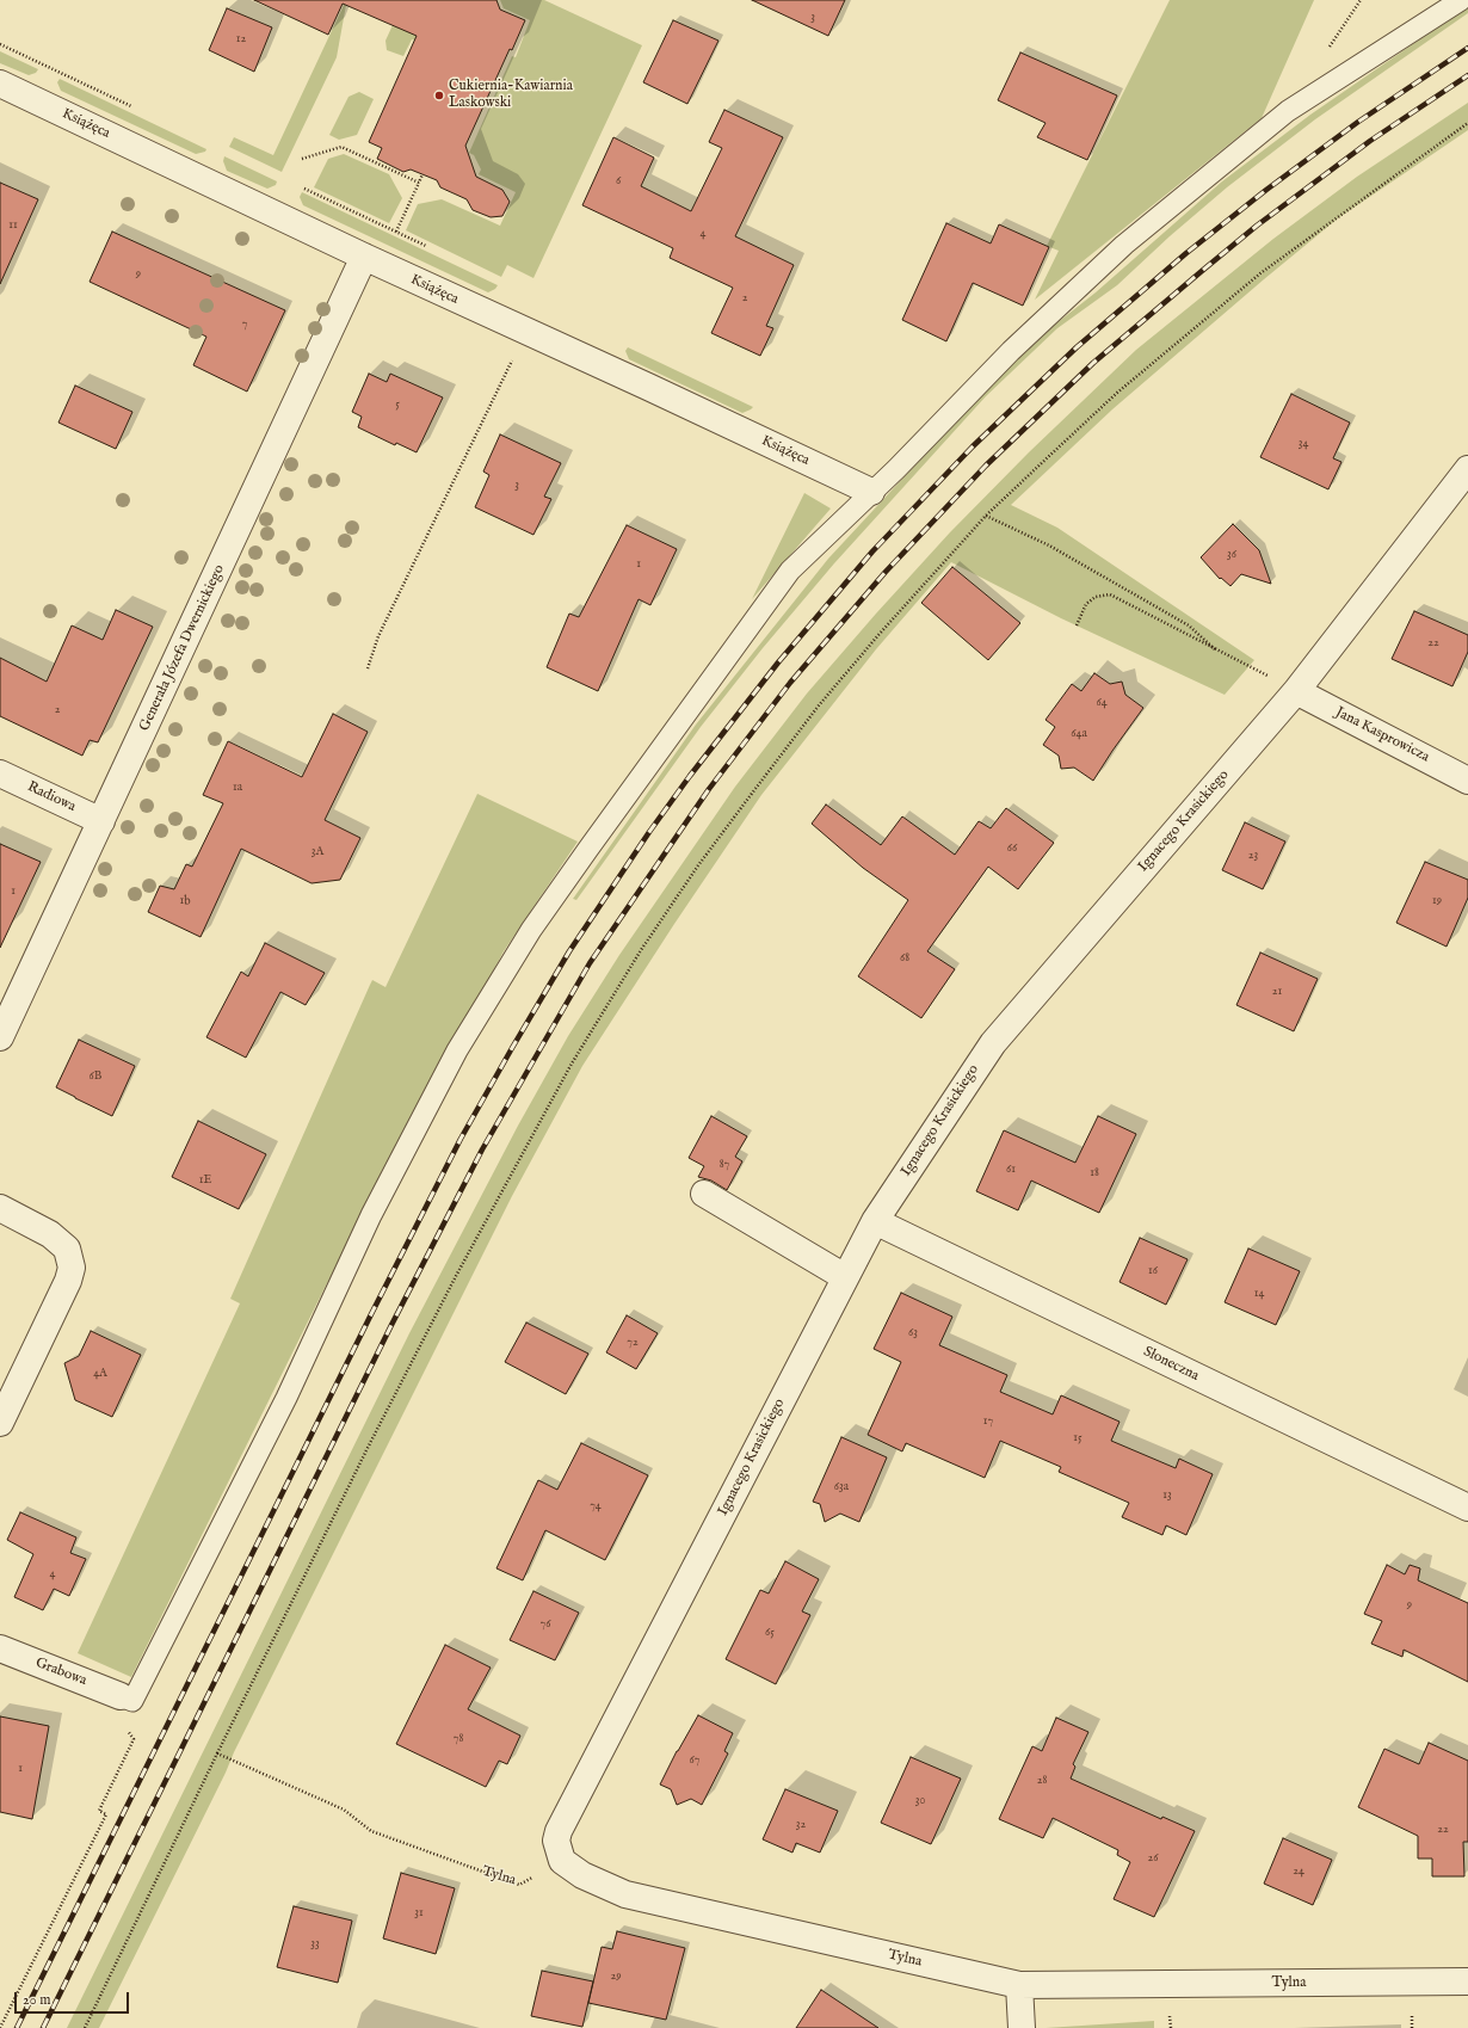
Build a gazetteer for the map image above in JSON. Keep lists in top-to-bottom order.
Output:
{
  "streets": {
    "street": [
      "Książęca",
      "Generała Józefa Dwernickiego",
      "Jana Kasprowicza",
      "Radiowa",
      "Ignacego Krasickiego",
      "Słoneczna",
      "Grabowa",
      "Tylna"
    ]
  },
  "crossings": [
    ["Książęca", "Generała Józefa Dwernickiego"],
    ["Generała Józefa Dwernickiego", "Radiowa"],
    ["Jana Kasprowicza", "Ignacego Krasickiego"],
    ["Ignacego Krasickiego", "Słoneczna"],
    ["Ignacego Krasickiego", "Tylna"]
  ],
  "places": ["Cukiernia-Kawiarnia Laskowski"],
  "house_numbers": [
    "3",
    "12",
    "6",
    "11",
    "4",
    "9",
    "2",
    "7",
    "5",
    "34",
    "3",
    "36",
    "1",
    "22",
    "64",
    "2",
    "64a",
    "1a",
    "66",
    "3A",
    "23",
    "1",
    "1b",
    "19",
    "68",
    "21",
    "6B",
    "87",
    "61",
    "18",
    "1E",
    "16",
    "14",
    "63",
    "72",
    "4A",
    "17",
    "15",
    "63a",
    "13",
    "74",
    "4",
    "9",
    "76",
    "65",
    "78",
    "67",
    "1",
    "28",
    "30",
    "32",
    "22",
    "26",
    "24",
    "31",
    "33",
    "29"
  ],
  "scale_bar": "20 m"
}
